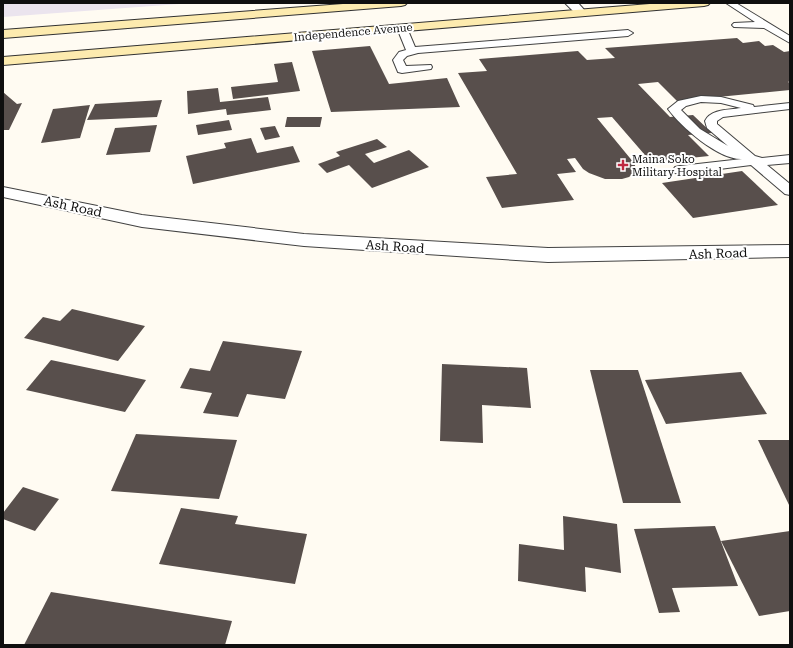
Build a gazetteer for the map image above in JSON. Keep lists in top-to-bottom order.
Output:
{
  "streets": {
    "main road": ["Independence Avenue"],
    "street": ["Ash Road"]
  },
  "places": {
    "health": ["Maina Soko Military Hospital"]
  }
}
